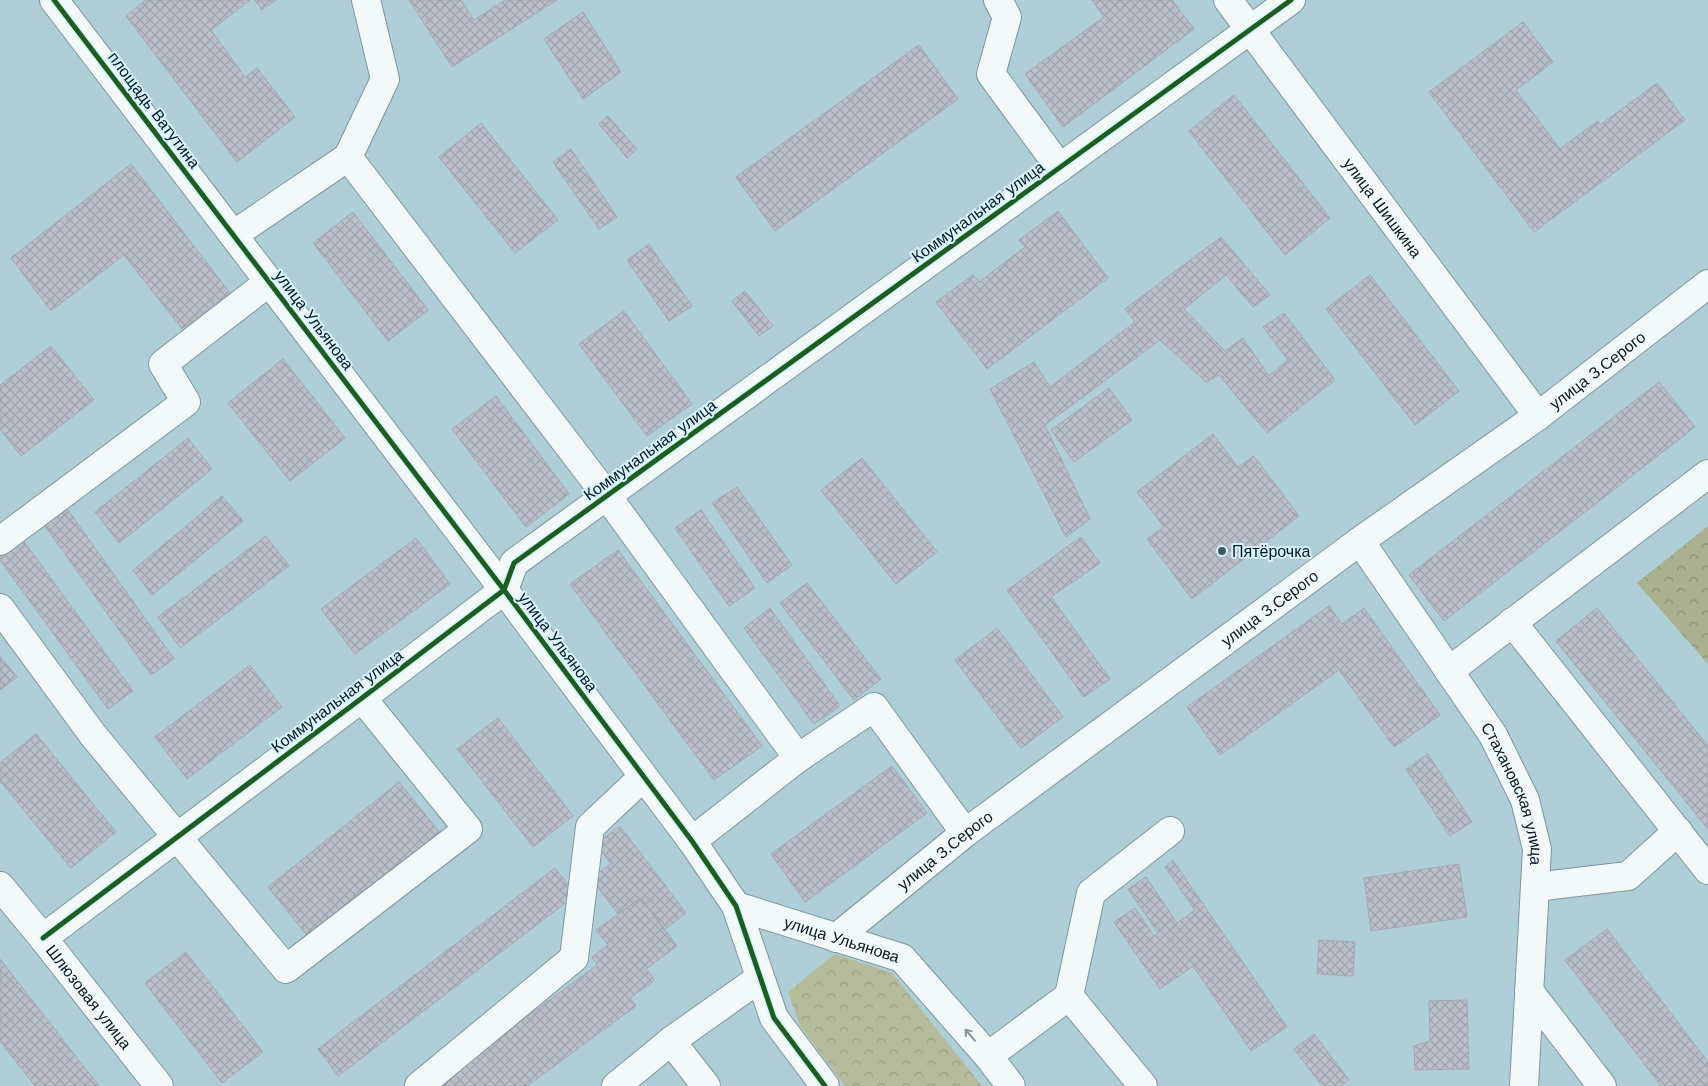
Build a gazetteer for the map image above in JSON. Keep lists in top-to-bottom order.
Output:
{
  "streets": {
    "street": [
      "площадь Ватутина",
      "улица Шишкина",
      "Коммунальная улица",
      "улица Ульянова",
      "улица З.Серого",
      "Стахановская улица",
      "Шлюзовая улица"
    ]
  },
  "crossings": [
    ["площадь Ватутина", "улица Ульянова"],
    ["улица Шишкина", "Коммунальная улица"],
    ["улица Шишкина", "улица З.Серого"],
    ["Коммунальная улица", "улица Ульянова"],
    ["Коммунальная улица", "Шлюзовая улица"],
    ["улица Ульянова", "улица З.Серого"],
    ["улица З.Серого", "Стахановская улица"]
  ],
  "places": ["Пятёрочка"]
}
